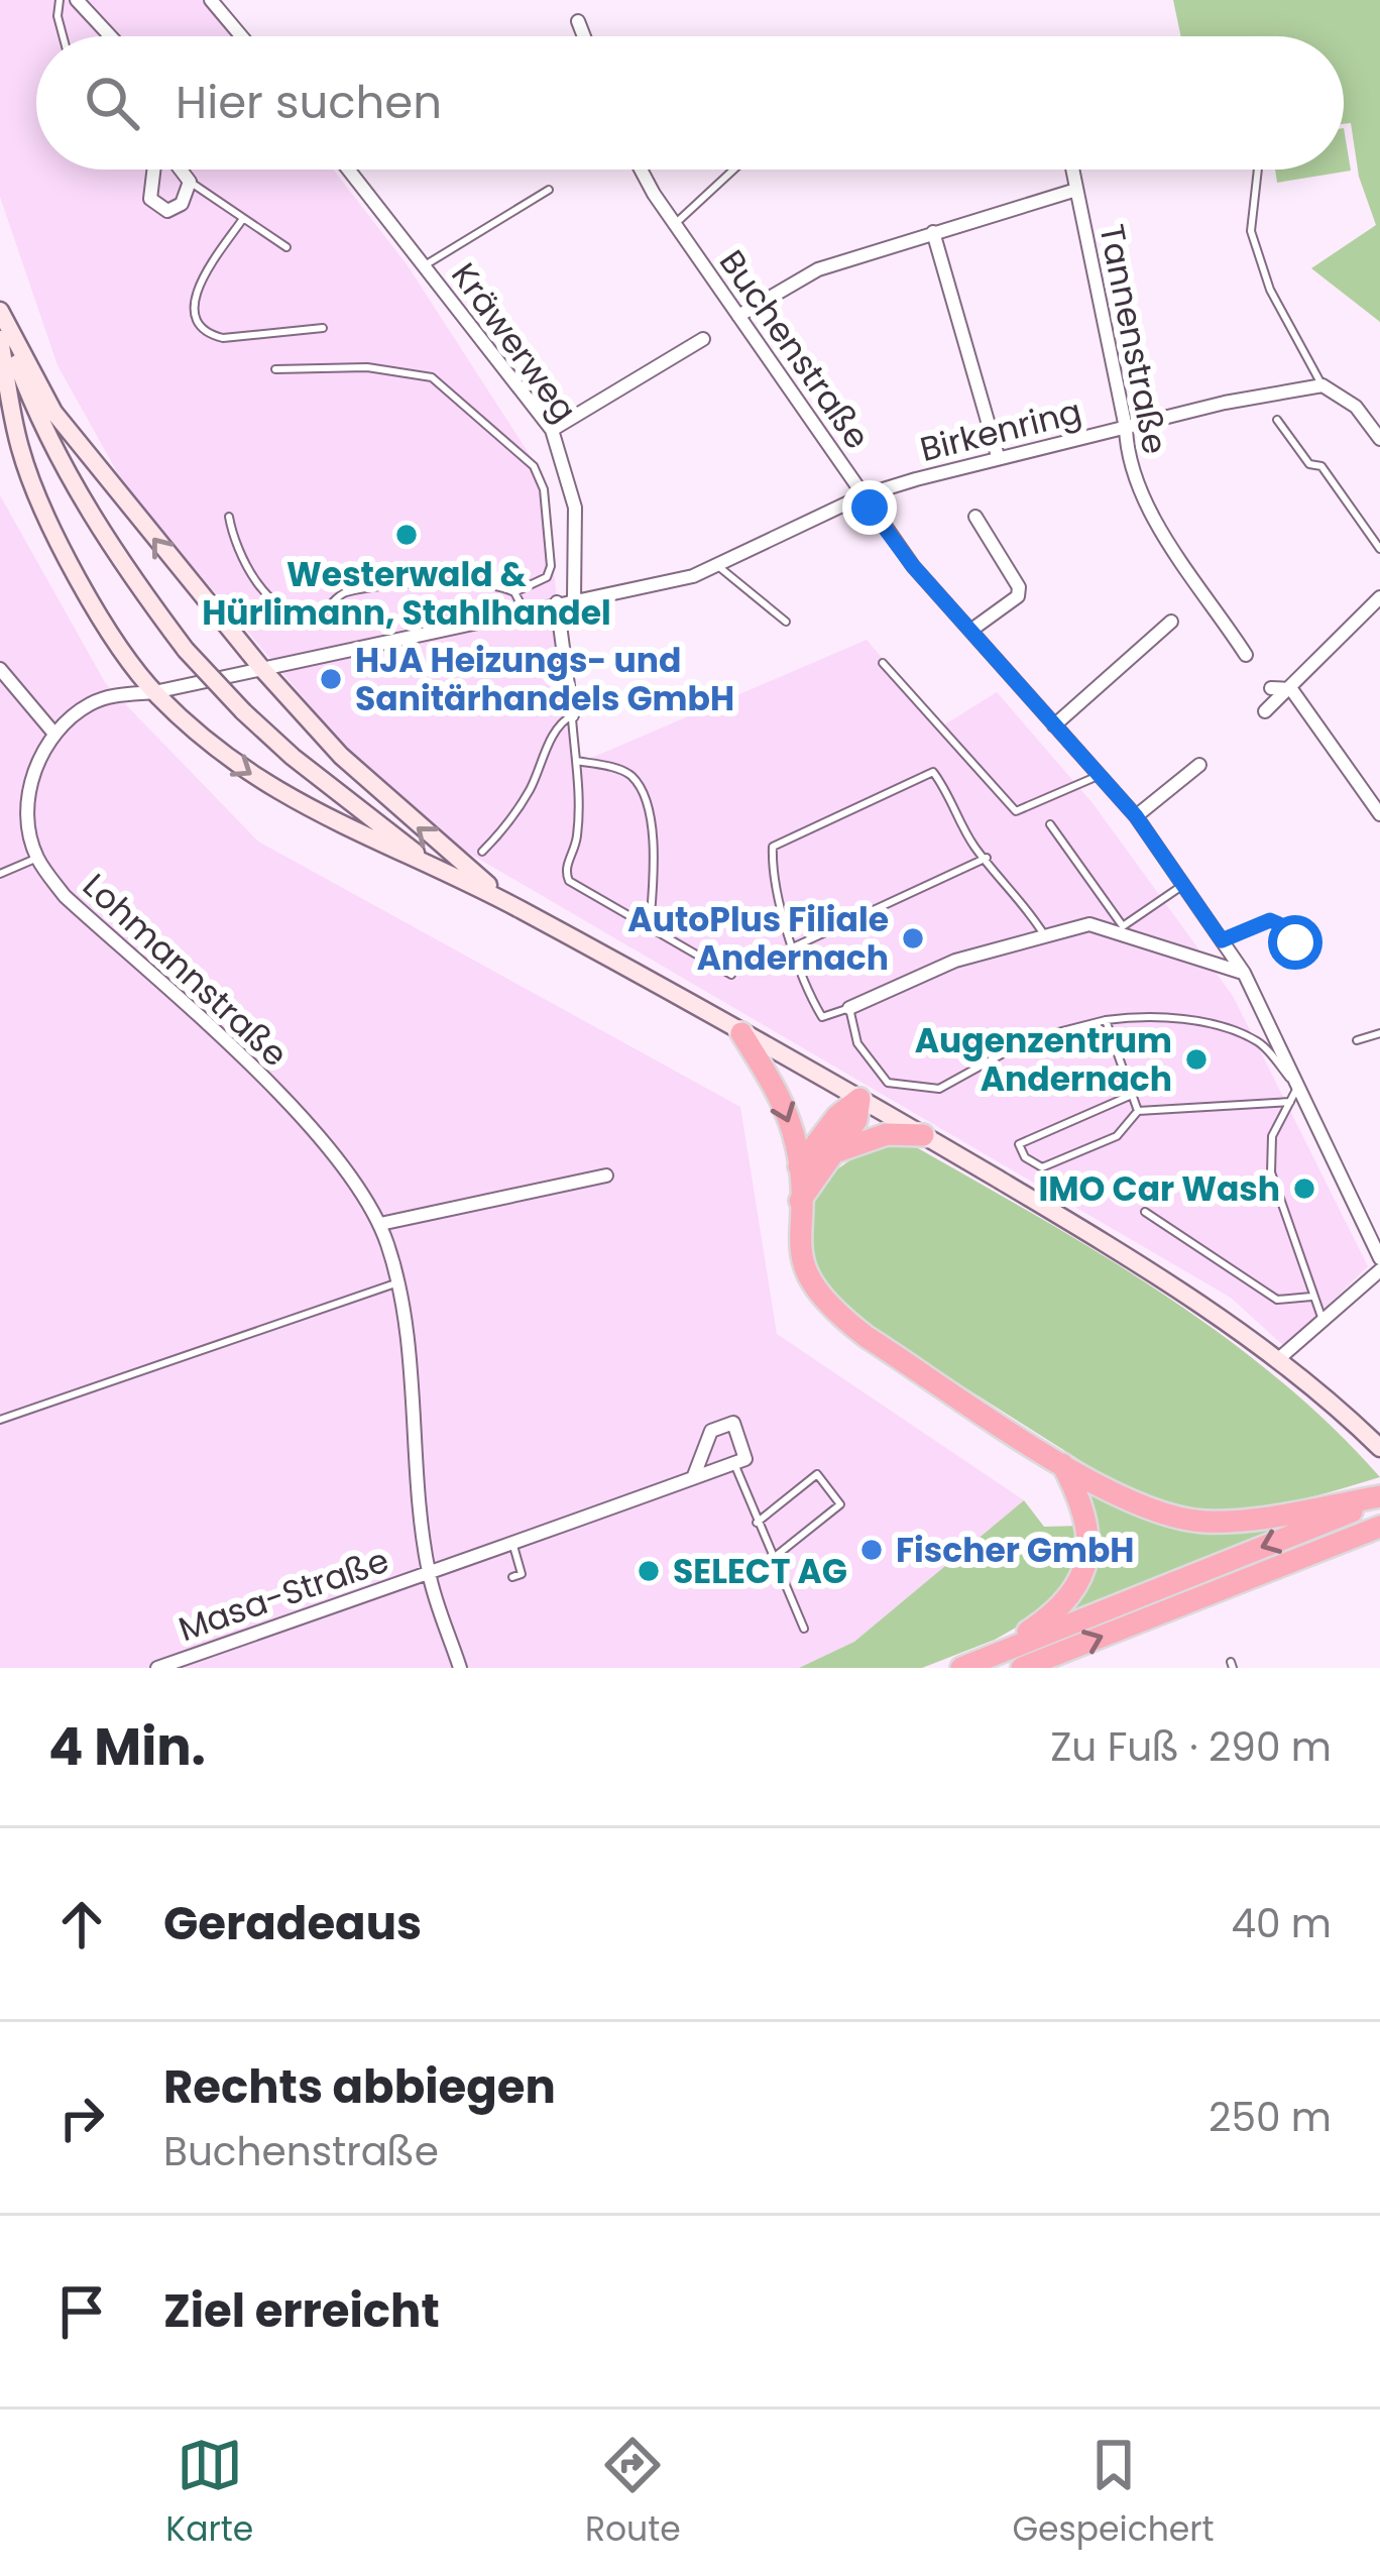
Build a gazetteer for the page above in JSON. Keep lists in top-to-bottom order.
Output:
{
  "streets": {
    "street": [
      "Tannenstraße",
      "Kräwerweg",
      "Buchenstraße",
      "Birkenring",
      "Lohmannstraße",
      "Masa-Straße"
    ]
  },
  "crossings": [
    ["Tannenstraße", "Birkenring"],
    ["Kräwerweg", "Birkenring"],
    ["Buchenstraße", "Birkenring"],
    ["Birkenring", "Lohmannstraße"],
    ["Lohmannstraße", "Masa-Straße"]
  ],
  "places": [
    "Westerwald & Hürlimann, Stahlhandel",
    "HJA Heizungs- und Sanitärhandels GmbH",
    "AutoPlus Filiale Andernach",
    "Augenzentrum Andernach",
    "IMO Car Wash",
    "Fischer GmbH",
    "SELECT AG"
  ],
  "page": {
    "search": "Hier suchen",
    "heading": ["4 Min.", "Zu Fuß · 290 m"],
    "list": [
      ["Geradeaus", "40 m"],
      ["Rechts abbiegen", "Buchenstraße", "250 m"],
      "Ziel erreicht"
    ],
    "nav": ["Karte", "Route", "Gespeichert"]
  }
}
